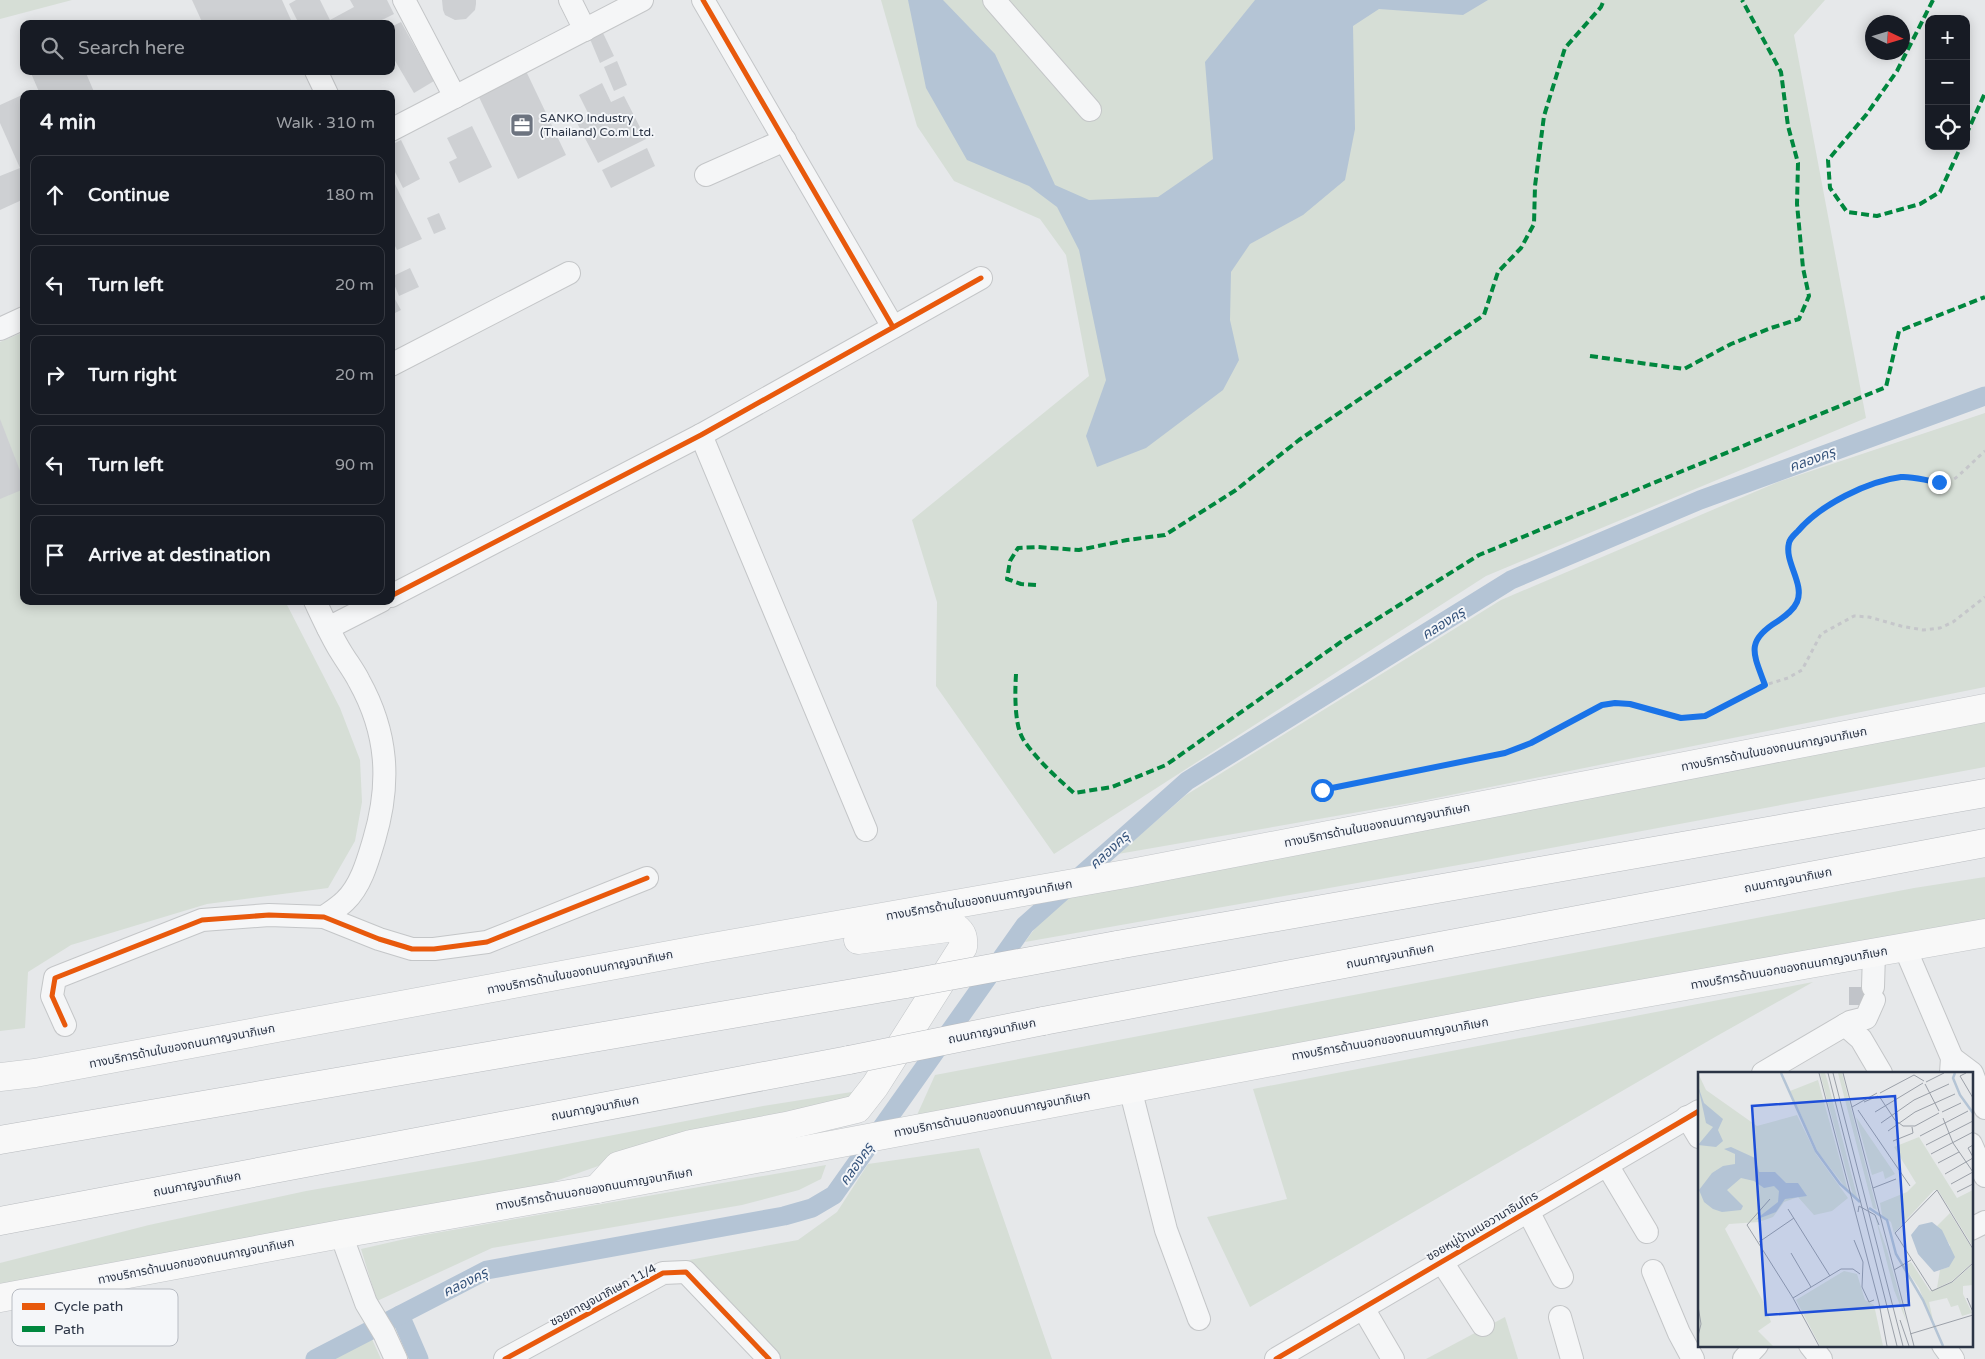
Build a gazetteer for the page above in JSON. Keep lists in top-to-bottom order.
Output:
{
  "streets": {
    "main road": ["ทางบริการด้านในของถนนกาญจนาภิเษก", "ถนนกาญจนาภิเษก", "ทางบริการด้านนอกของถนนกาญจนาภิเษก"],
    "street": ["ซอยหมู่บ้านเนอวานาอินโทร", "ซอยกาญจนาภิเษก 11/4"]
  },
  "water": ["คลองครุ"],
  "places": {
    "office": ["SANKO Industry (Thailand) Co.m Ltd."]
  },
  "legend": ["Cycle path", "Path"],
  "north": "right",
  "page": {
    "map_buttons": ["+", "−"],
    "search": "Search here",
    "heading": ["4 min", "Walk · 310 m"],
    "list": [
      ["Continue", "180 m"],
      ["Turn left", "20 m"],
      ["Turn right", "20 m"],
      ["Turn left", "90 m"],
      "Arrive at destination"
    ]
  }
}
